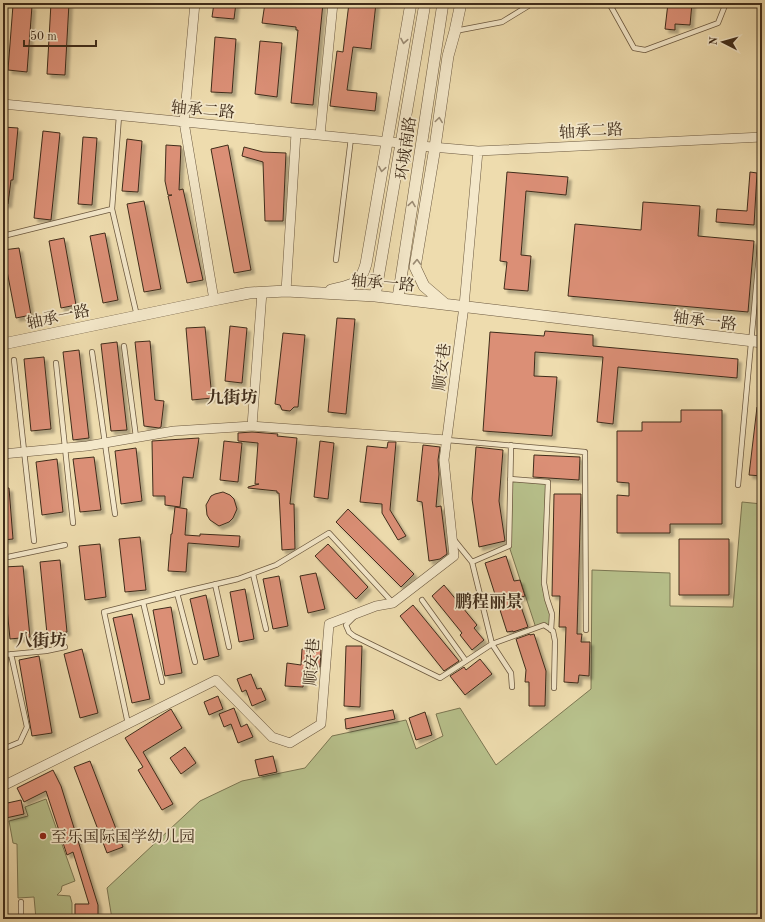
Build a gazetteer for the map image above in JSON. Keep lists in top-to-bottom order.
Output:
{
  "streets": {
    "street": [
      "轴承二路",
      "环城南路",
      "轴承一路",
      "顺安巷"
    ]
  },
  "crossings": [
    ["轴承二路", "环城南路"],
    ["轴承二路", "顺安巷"],
    ["环城南路", "轴承一路"],
    ["轴承一路", "顺安巷"]
  ],
  "districts": ["九街坊", "鹏程丽景", "八街坊"],
  "places": ["至乐国际国学幼儿园"],
  "scale_bar": "50 m",
  "north": "left"
}
